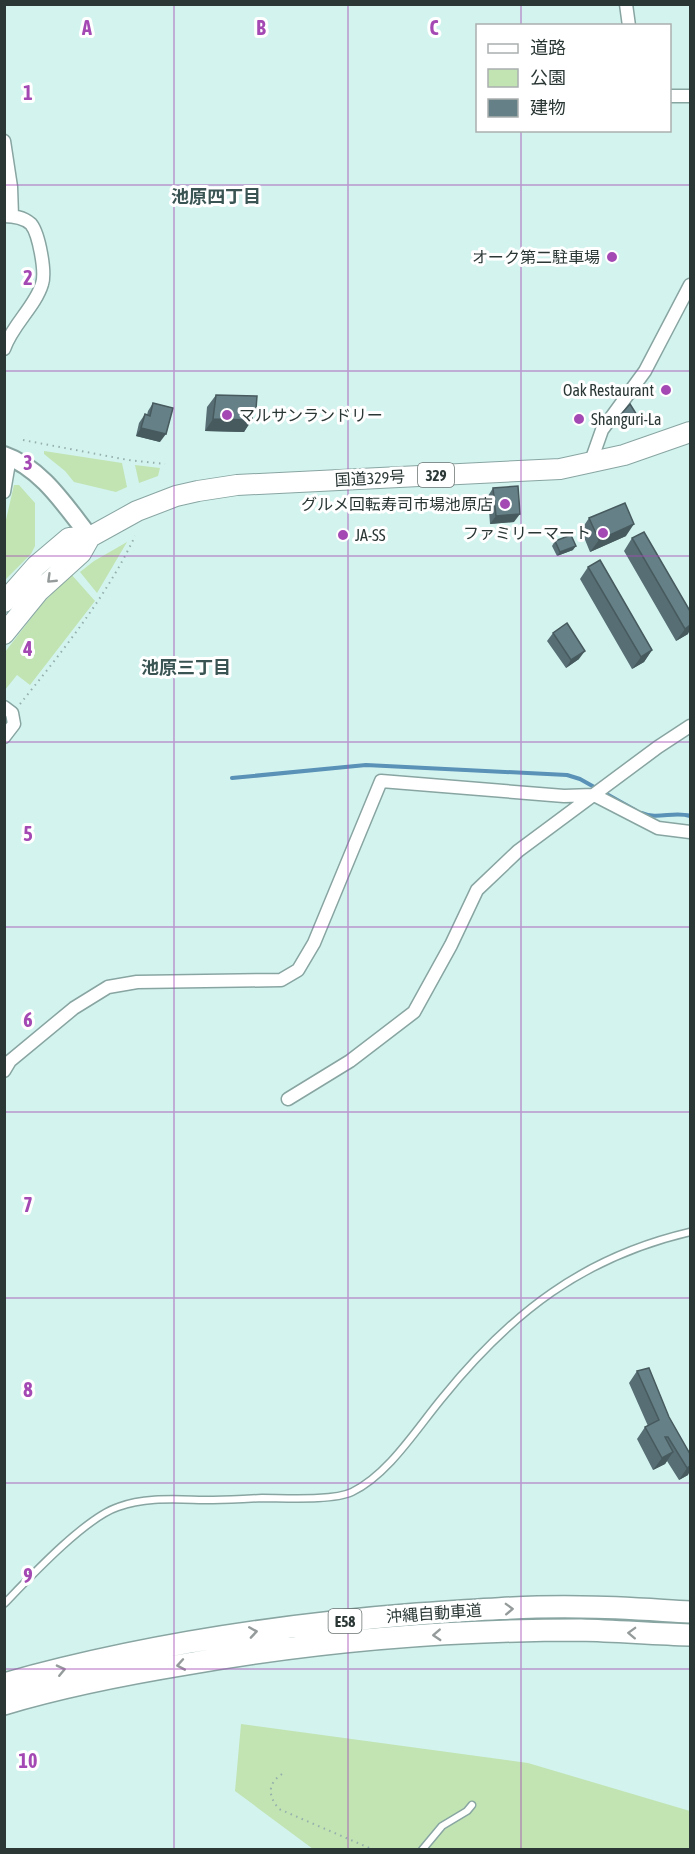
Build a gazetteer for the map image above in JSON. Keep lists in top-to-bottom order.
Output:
{
  "streets": {
    "highway": [
      "329",
      "国道329号",
      "沖縄自動車道",
      "E58"
    ]
  },
  "districts": ["池原四丁目", "池原三丁目"],
  "places": [
    "オーク第二駐車場",
    "Oak Restaurant",
    "マルサンランドリー",
    "Shanguri-La",
    "グルメ回転寿司市場池原店",
    "ファミリーマート",
    "JA-SS"
  ],
  "legend": ["道路", "公園", "建物"],
  "grid": {
    "columns": ["A", "B", "C"],
    "rows": [
      "1",
      "2",
      "3",
      "4",
      "5",
      "6",
      "7",
      "8",
      "9",
      "10"
    ]
  }
}
